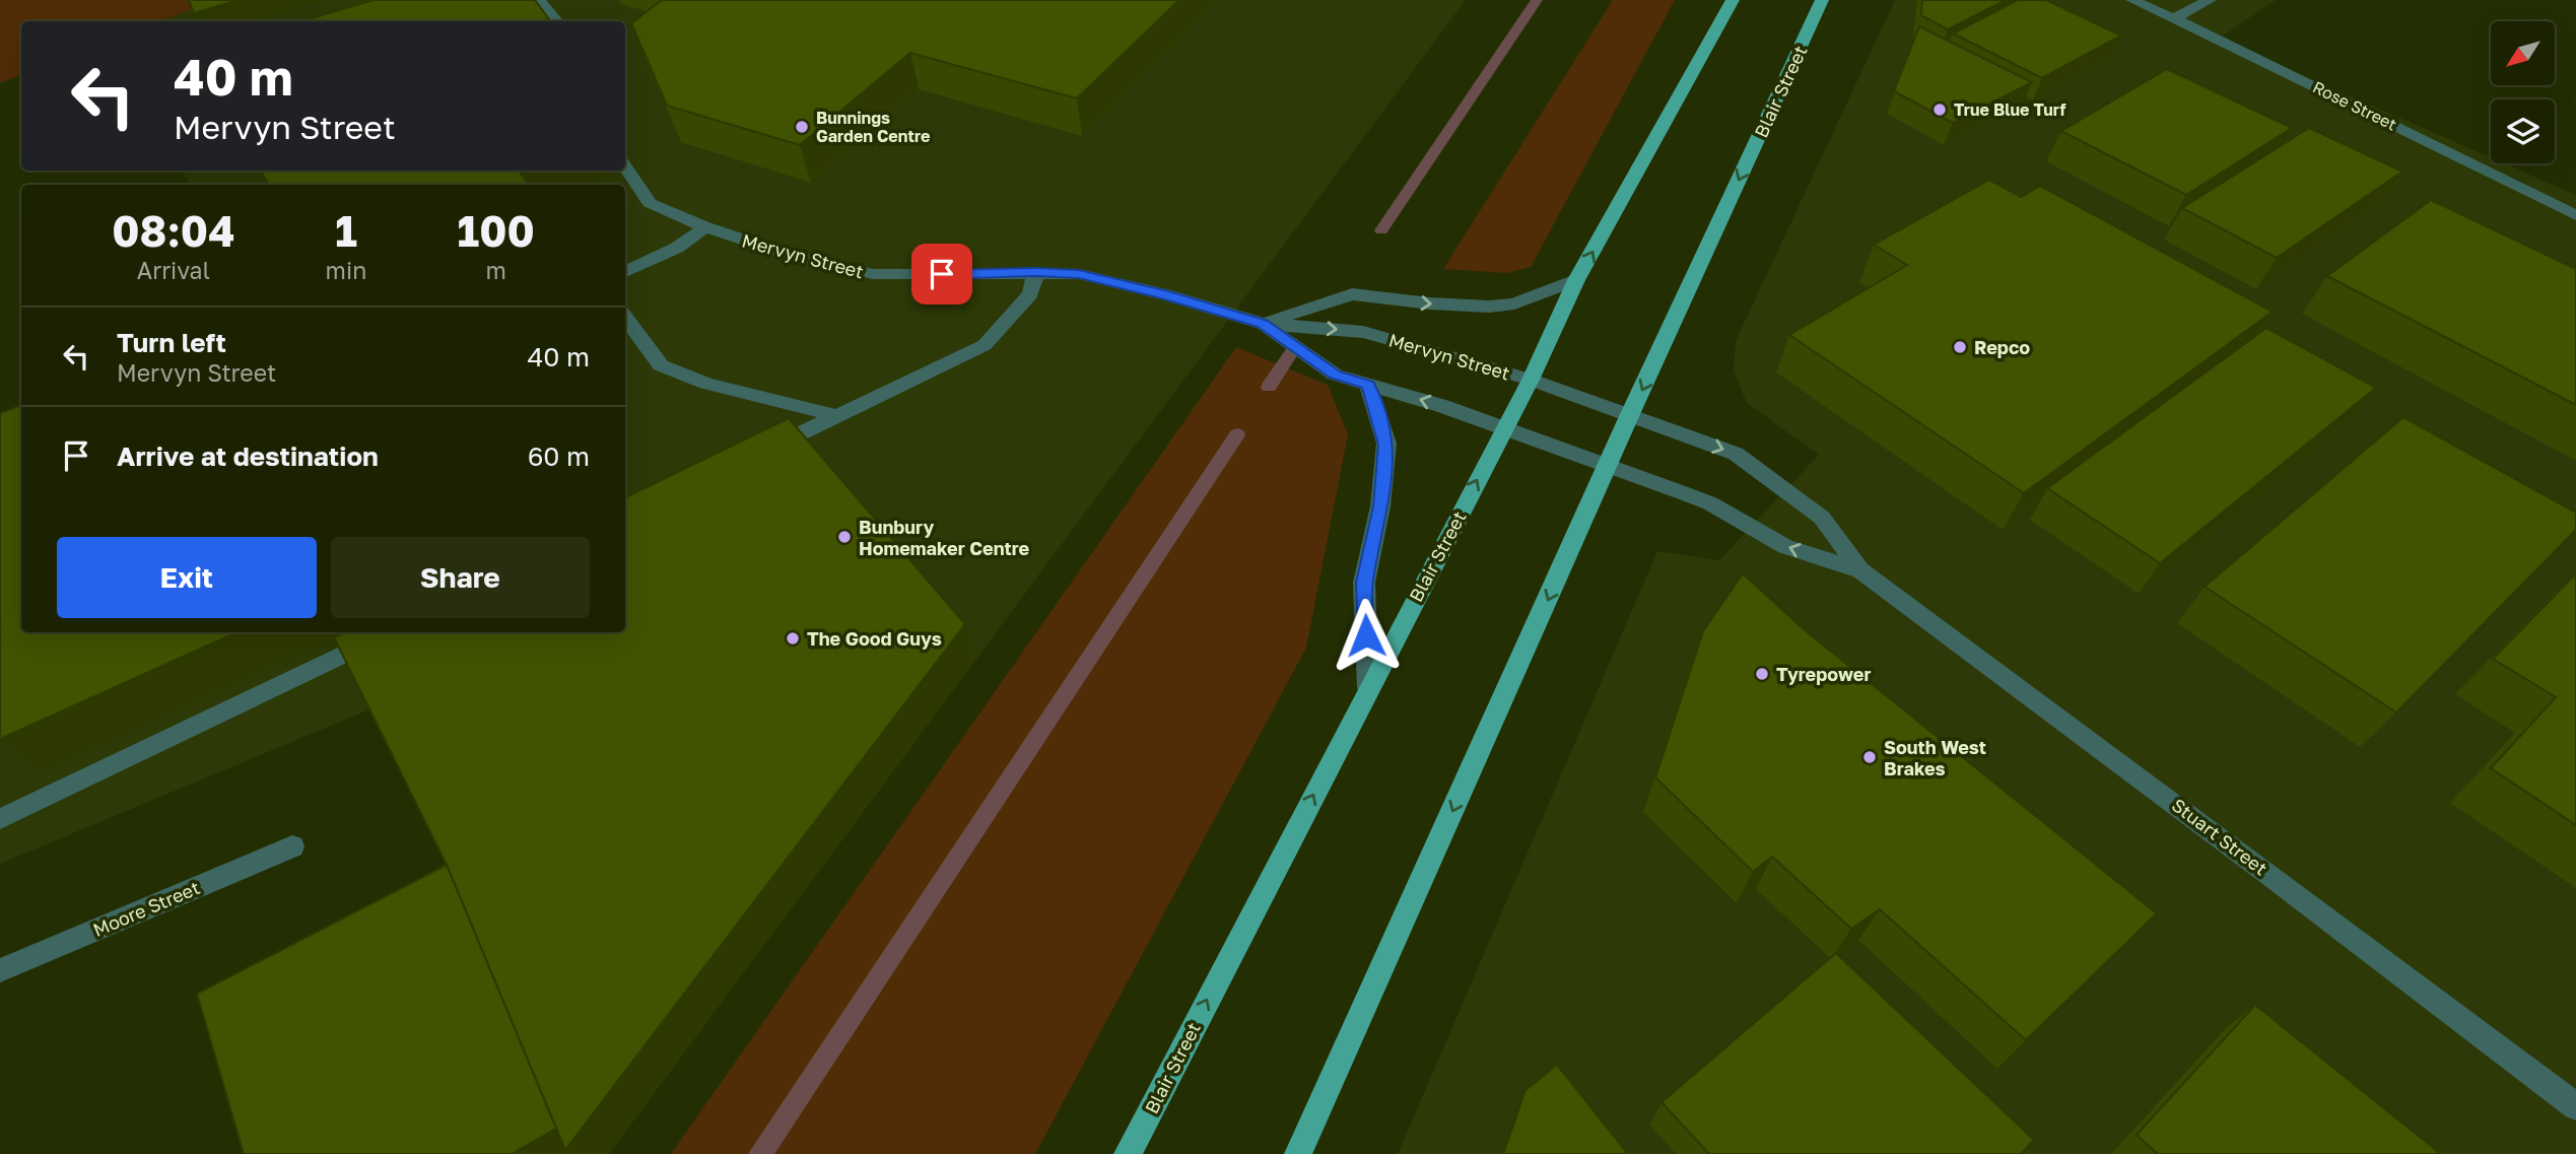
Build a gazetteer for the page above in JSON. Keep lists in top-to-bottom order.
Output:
{
  "streets": {
    "main road": ["Blair Street"],
    "street": [
      "Rose Street",
      "Mervyn Street",
      "Stuart Street",
      "Moore Street"
    ]
  },
  "crossings": [
    ["Blair Street", "Mervyn Street"],
    ["Blair Street", "Stuart Street"],
    ["Mervyn Street", "Stuart Street"]
  ],
  "places": [
    "True Blue Turf",
    "Bunnings Garden Centre",
    "Repco",
    "Bunbury Homemaker Centre",
    "The Good Guys",
    "Tyrepower",
    "South West Brakes"
  ],
  "north": "bottom left",
  "page": {
    "turn": ["40 m", "Mervyn Street"],
    "eta": [
      "08:04",
      "Arrival",
      "1",
      "min",
      "100",
      "m"
    ],
    "list": [
      {
        "name": "Turn left",
        "note": "Mervyn Street",
        "value": "40 m"
      },
      {
        "name": "Arrive at destination",
        "value": "60 m"
      }
    ],
    "buttons": ["Exit", "Share"]
  }
}
